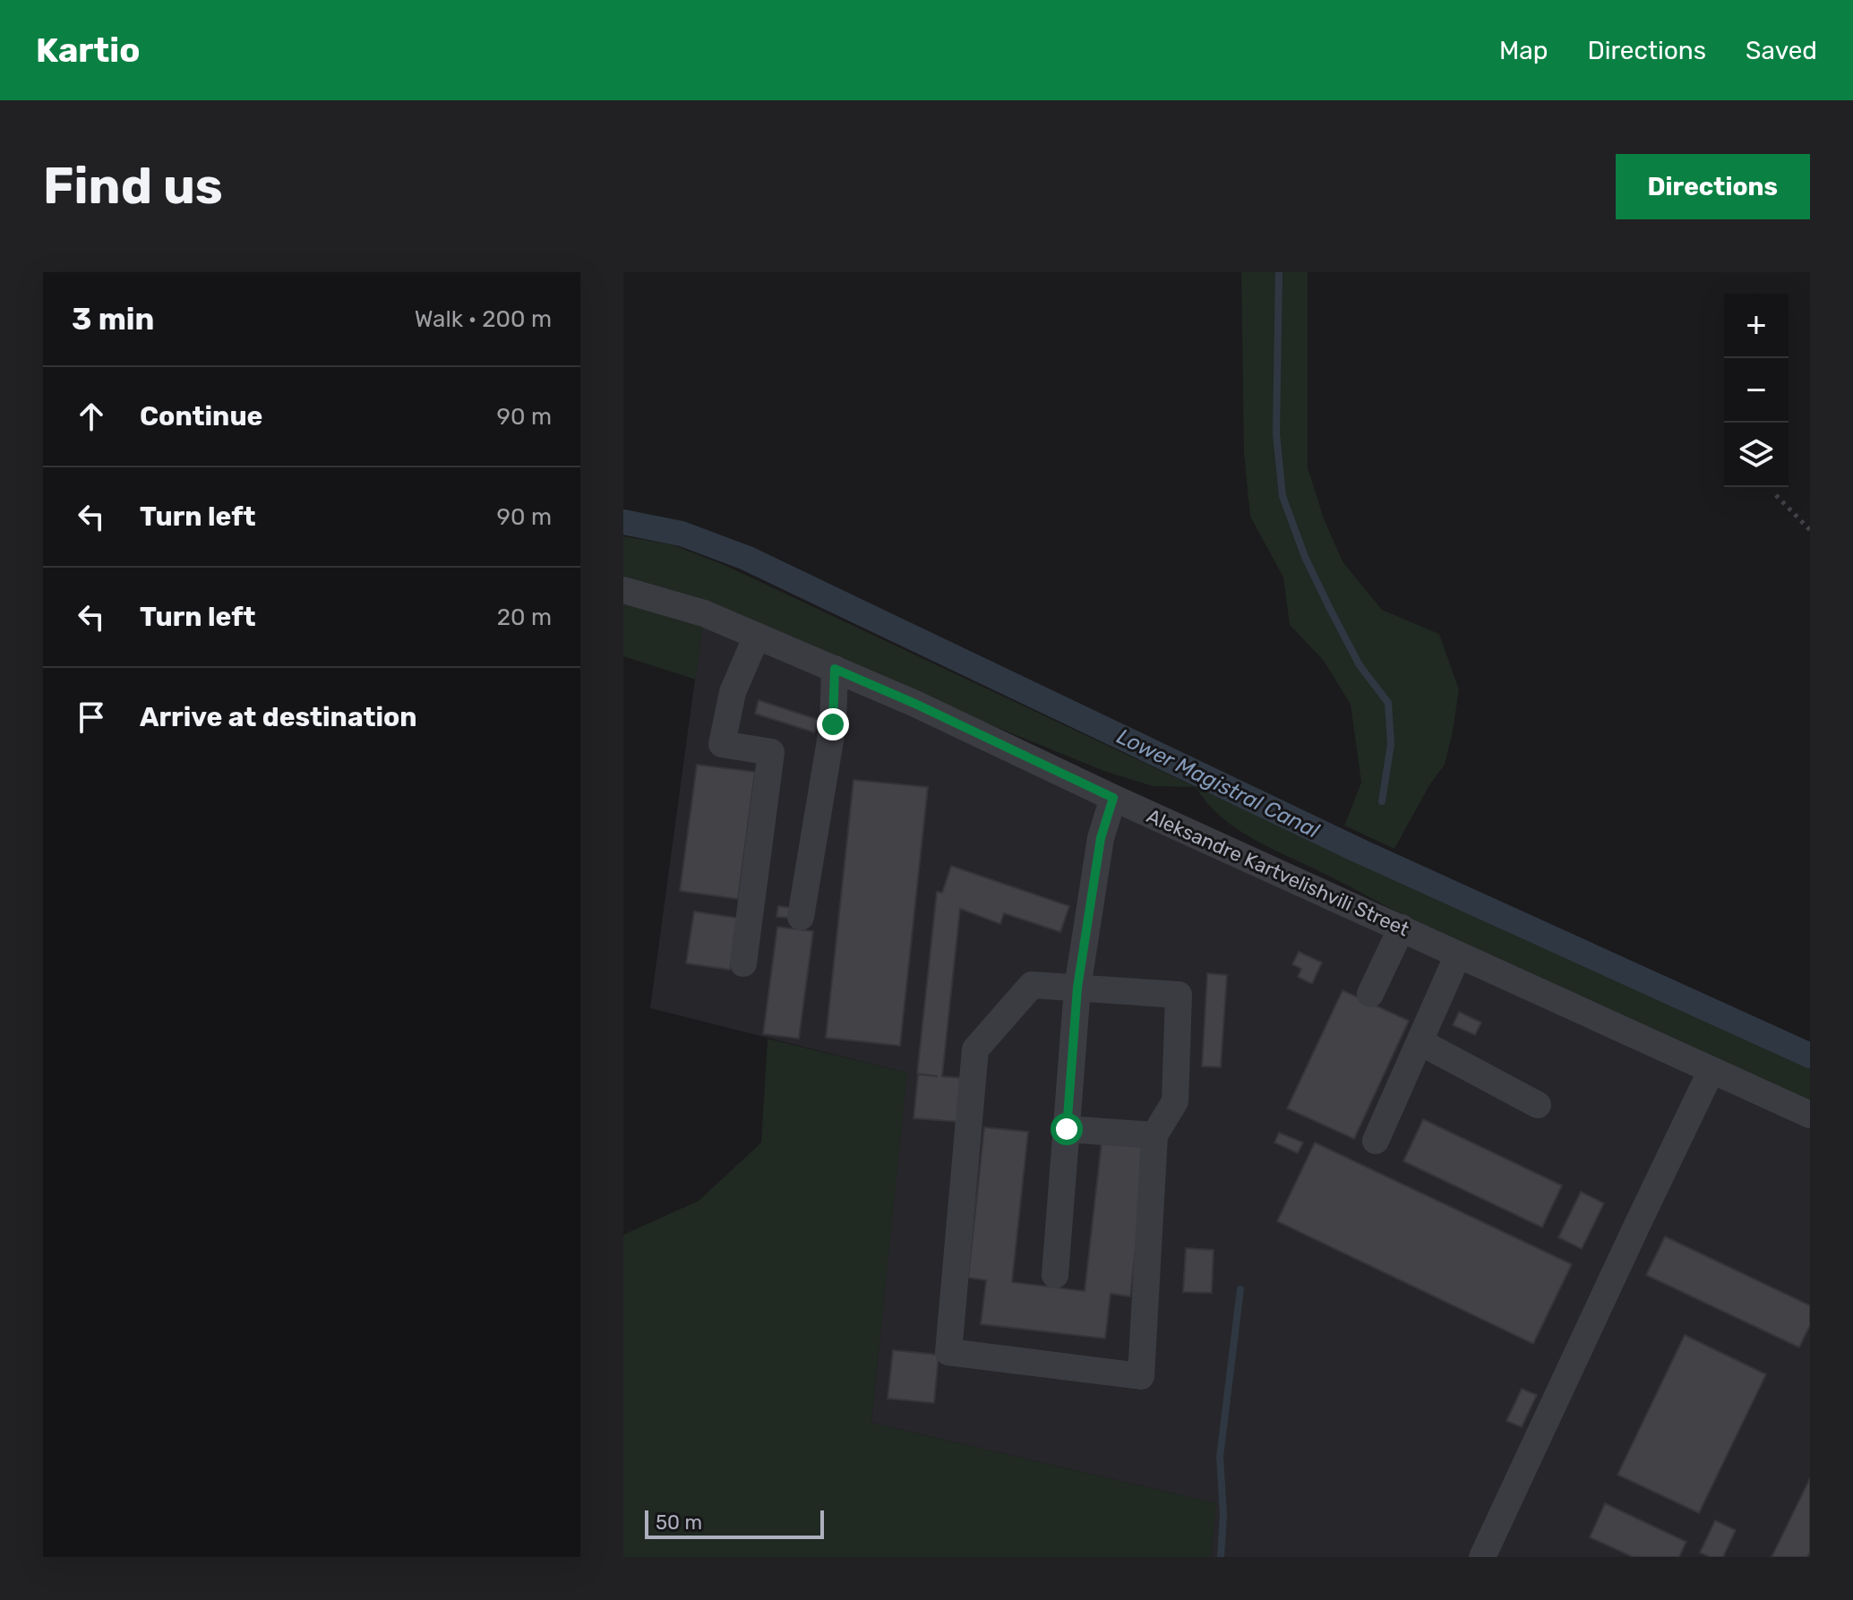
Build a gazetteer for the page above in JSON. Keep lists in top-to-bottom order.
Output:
{
  "streets": {
    "street": ["Aleksandre Kartvelishvili Street"]
  },
  "water": ["Lower Magistral Canal"],
  "scale_bar": "50 m",
  "page": {
    "header": "Kartio",
    "nav": ["Map", "Directions", "Saved"],
    "buttons": "Directions",
    "title": "Find us",
    "heading": ["3 min", "Walk · 200 m"],
    "map_buttons": ["+", "−"],
    "list": [
      ["Continue", "90 m"],
      ["Turn left", "90 m"],
      ["Turn left", "20 m"],
      "Arrive at destination"
    ],
    "scale": "50 m"
  }
}
